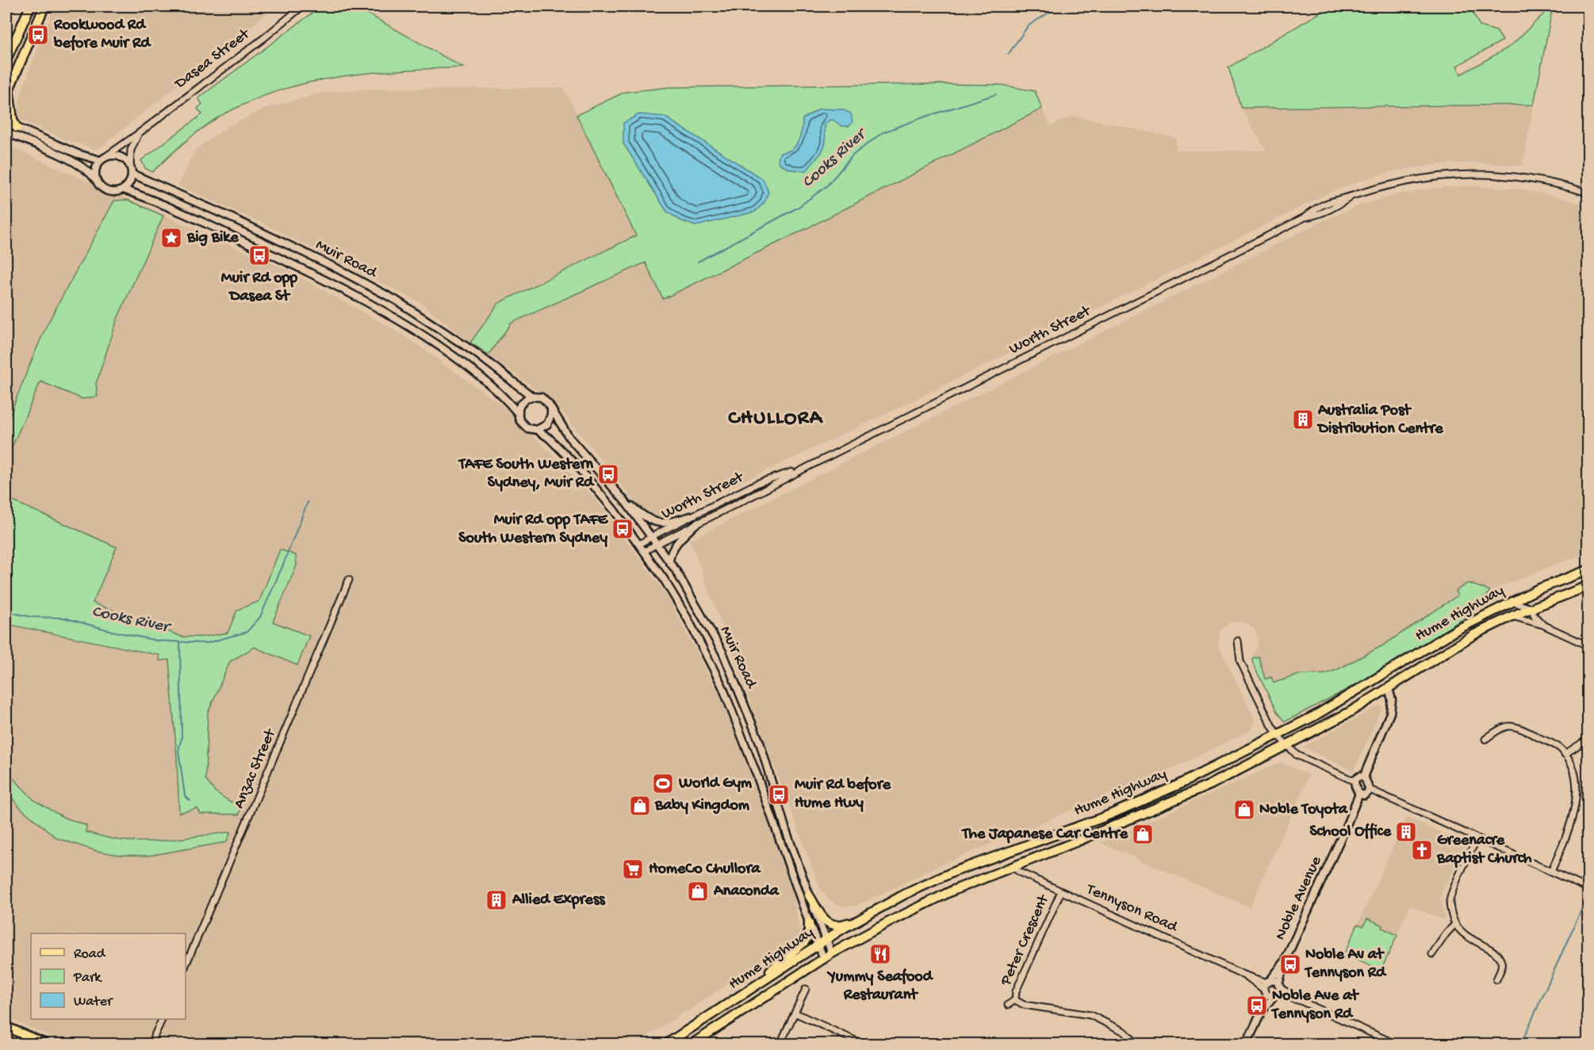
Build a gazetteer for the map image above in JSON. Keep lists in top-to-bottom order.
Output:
{
  "streets": {
    "main road": ["Hume Highway"],
    "street": [
      "Dasea Street",
      "Muir Road",
      "Worth Street",
      "Anzac Street",
      "Noble Avenue",
      "Tennyson Road",
      "Peter Crescent"
    ]
  },
  "crossings": [
    ["Dasea Street", "Muir Road"],
    ["Muir Road", "Worth Street"],
    ["Muir Road", "Hume Highway"],
    ["Hume Highway", "Tennyson Road"],
    ["Noble Avenue", "Tennyson Road"],
    ["Tennyson Road", "Peter Crescent"]
  ],
  "districts": ["CHULLORA"],
  "water": ["Cooks River"],
  "places": {
    "bus stop": [
      "Rookwood Rd before Muir Rd",
      "Muir Rd opp Dasea St",
      "TAFE South Western Sydney, Muir Rd",
      "Muir Rd opp TAFE South Western Sydney",
      "Muir Rd before Hume Hwy",
      "Noble Av at Tennyson Rd",
      "Noble Ave at Tennyson Rd"
    ],
    "place": ["Big Bike"],
    "building": ["Australia Post Distribution Centre", "School Office", "Allied Express"],
    "sports": ["World Gym"],
    "shop": [
      "Baby Kingdom",
      "Noble Toyota",
      "The Japanese Car Centre",
      "Anaconda"
    ],
    "church": ["Greenacre Baptist Church"],
    "supermarket": ["HomeCo Chullora"],
    "restaurant": ["Yummy Seafood Restaurant"]
  },
  "legend": ["Road", "Park", "Water"]
}
